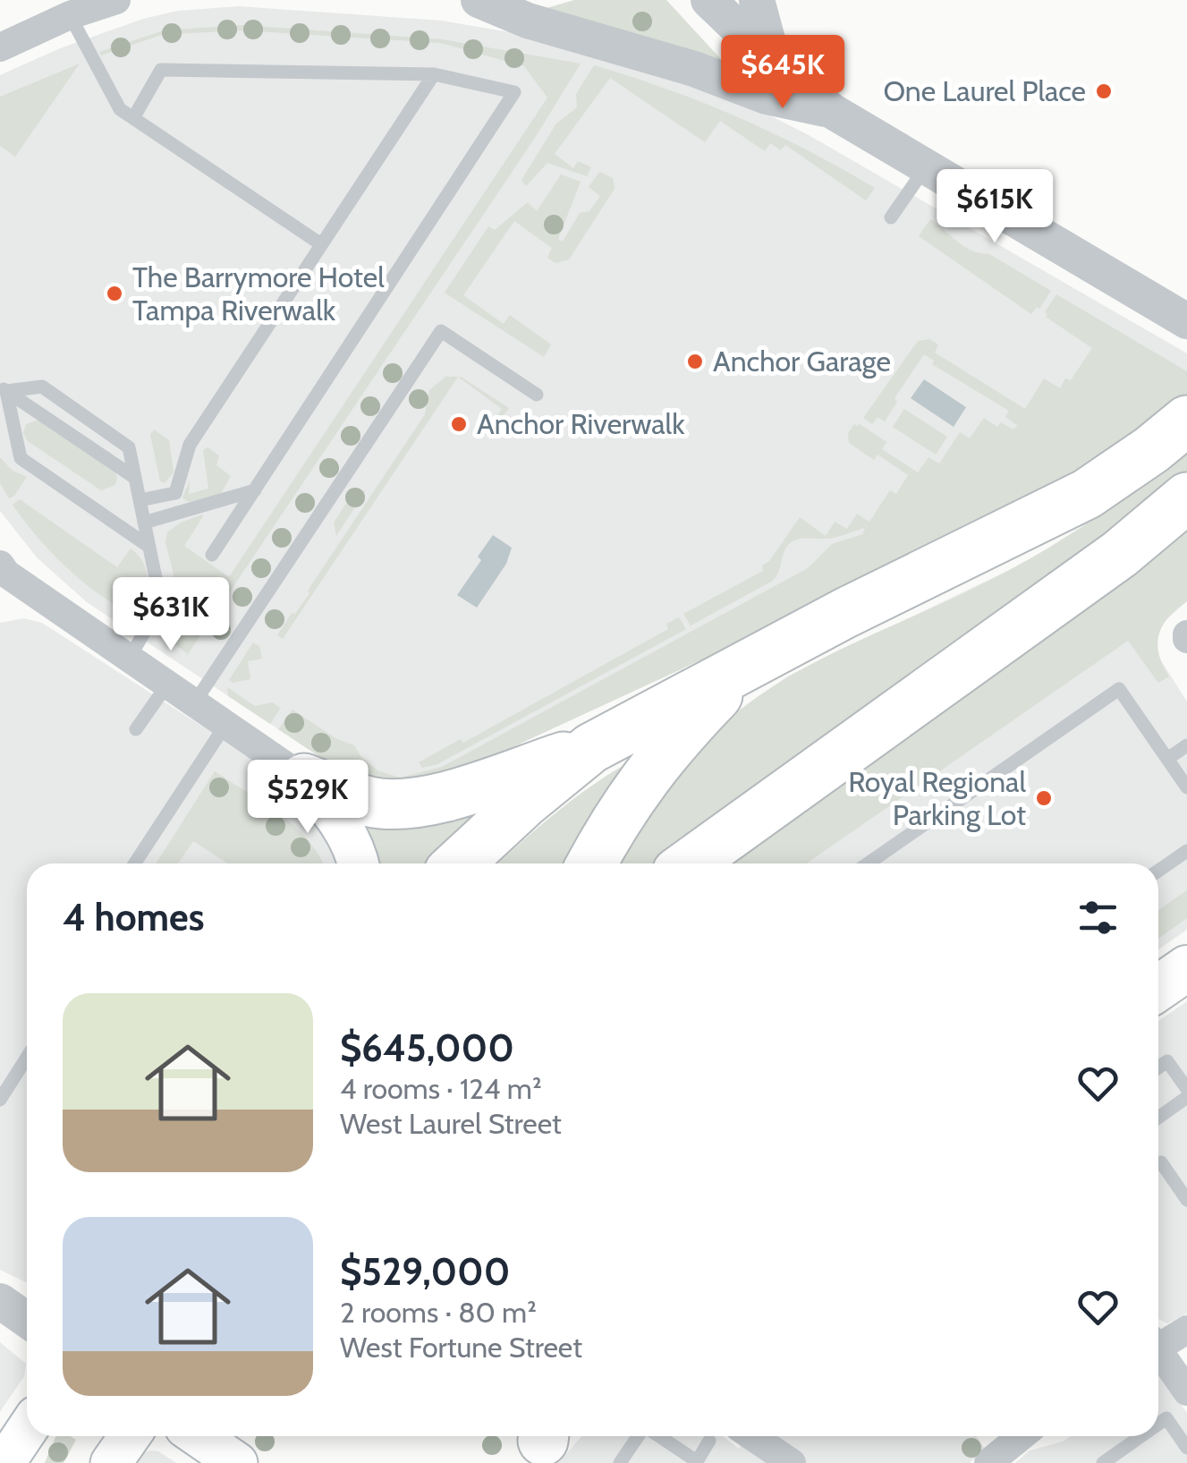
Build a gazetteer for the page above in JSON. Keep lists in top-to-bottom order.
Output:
{
  "places": [
    "One Laurel Place",
    "The Barrymore Hotel Tampa Riverwalk",
    "Anchor Garage",
    "Anchor Riverwalk",
    "Royal Regional Parking Lot"
  ],
  "page": {
    "price": [
      "$645K",
      "$615K",
      "$631K",
      "$529K"
    ],
    "heading": "4 homes",
    "list": [
      {
        "name": "$645,000",
        "note": "4 rooms · 124 m² · West Laurel Street"
      },
      {
        "name": "$529,000",
        "note": "2 rooms · 80 m² · West Fortune Street"
      }
    ]
  }
}
